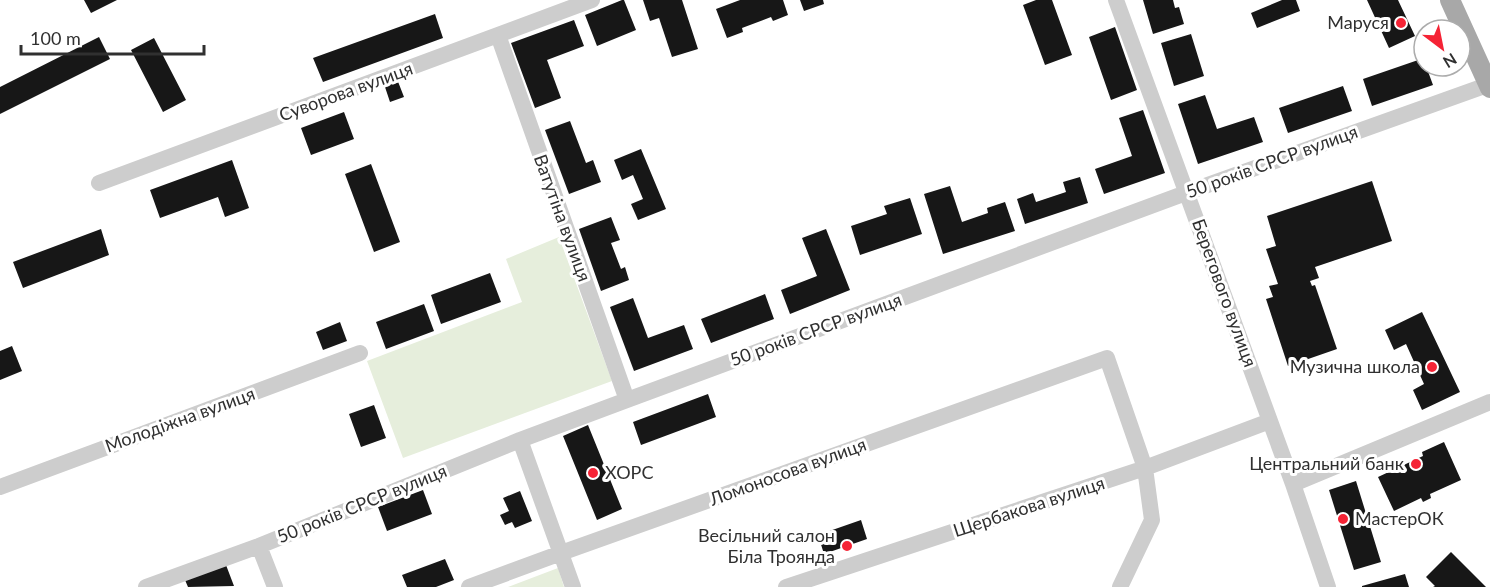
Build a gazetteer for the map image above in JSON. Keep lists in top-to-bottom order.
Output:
{
  "streets": {
    "street": [
      "Суворова вулиця",
      "50 років СРСР вулиця",
      "Ватутіна вулиця",
      "Берегового вулиця",
      "Молодіжна вулиця",
      "Ломоносова вулиця",
      "Щербакова вулиця"
    ]
  },
  "crossings": [
    ["Суворова вулиця", "Ватутіна вулиця"],
    ["50 років СРСР вулиця", "Ватутіна вулиця"],
    ["50 років СРСР вулиця", "Берегового вулиця"],
    ["Берегового вулиця", "Щербакова вулиця"],
    ["Ломоносова вулиця", "Щербакова вулиця"]
  ],
  "places": [
    "Маруся",
    "Музична школа",
    "Центральний банк",
    "ХОРС",
    "МастерОК",
    "Весільний салон Біла Троянда"
  ],
  "scale_bar": "100 m",
  "north": "bottom right"
}
